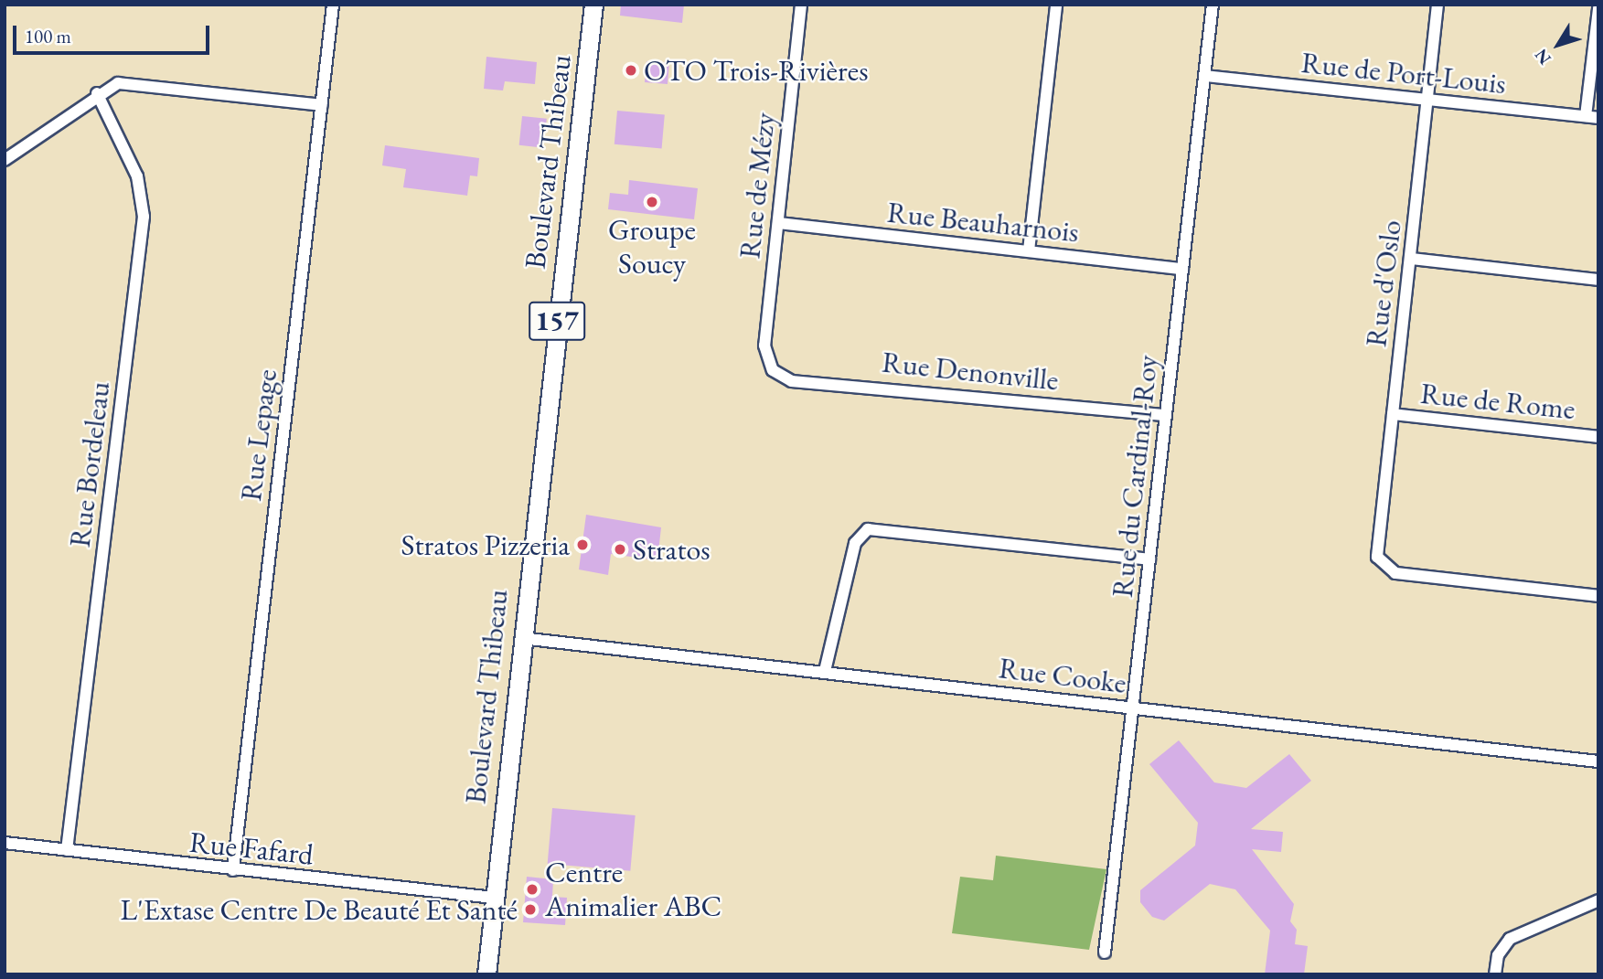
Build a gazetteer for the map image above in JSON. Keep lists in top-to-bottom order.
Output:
{
  "streets": {
    "main road": ["Boulevard Thibeau", "157"],
    "street": [
      "Rue de Port-Louis",
      "Rue de Mézy",
      "Rue Beauharnois",
      "Rue d'Oslo",
      "Rue Denonville",
      "Rue de Rome",
      "Rue Lepage",
      "Rue Bordeleau",
      "Rue du Cardinal-Roy",
      "Rue Cooke",
      "Rue Fafard"
    ]
  },
  "crossings": [
    ["Rue de Port-Louis", "Rue d'Oslo"],
    ["Rue de Port-Louis", "Rue du Cardinal-Roy"],
    ["Boulevard Thibeau", "Rue Cooke"],
    ["Boulevard Thibeau", "Rue Fafard"],
    ["Rue de Mézy", "Rue Beauharnois"],
    ["Rue de Mézy", "Rue Denonville"],
    ["Rue Beauharnois", "Rue du Cardinal-Roy"],
    ["Rue d'Oslo", "Rue de Rome"],
    ["Rue Denonville", "Rue du Cardinal-Roy"],
    ["Rue Lepage", "Rue Fafard"],
    ["Rue Bordeleau", "Rue Fafard"],
    ["Rue du Cardinal-Roy", "Rue Cooke"]
  ],
  "places": [
    "OTO Trois-Rivières",
    "Groupe Soucy",
    "Stratos Pizzeria",
    "Stratos",
    "Centre Animalier ABC",
    "L'Extase Centre De Beauté Et Santé"
  ],
  "scale_bar": "100 m",
  "north": "bottom left"
}
